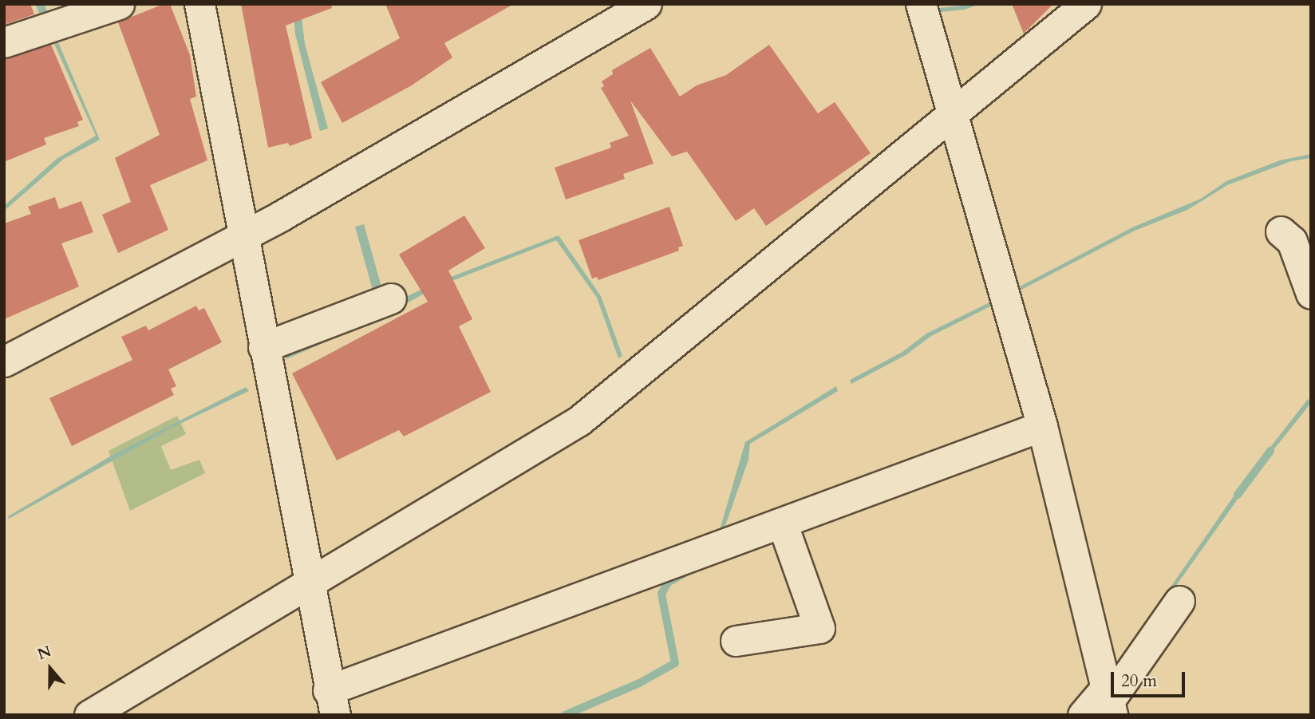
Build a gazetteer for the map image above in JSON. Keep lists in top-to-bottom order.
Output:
{
  "scale_bar": "20 m",
  "north": "top"
}
